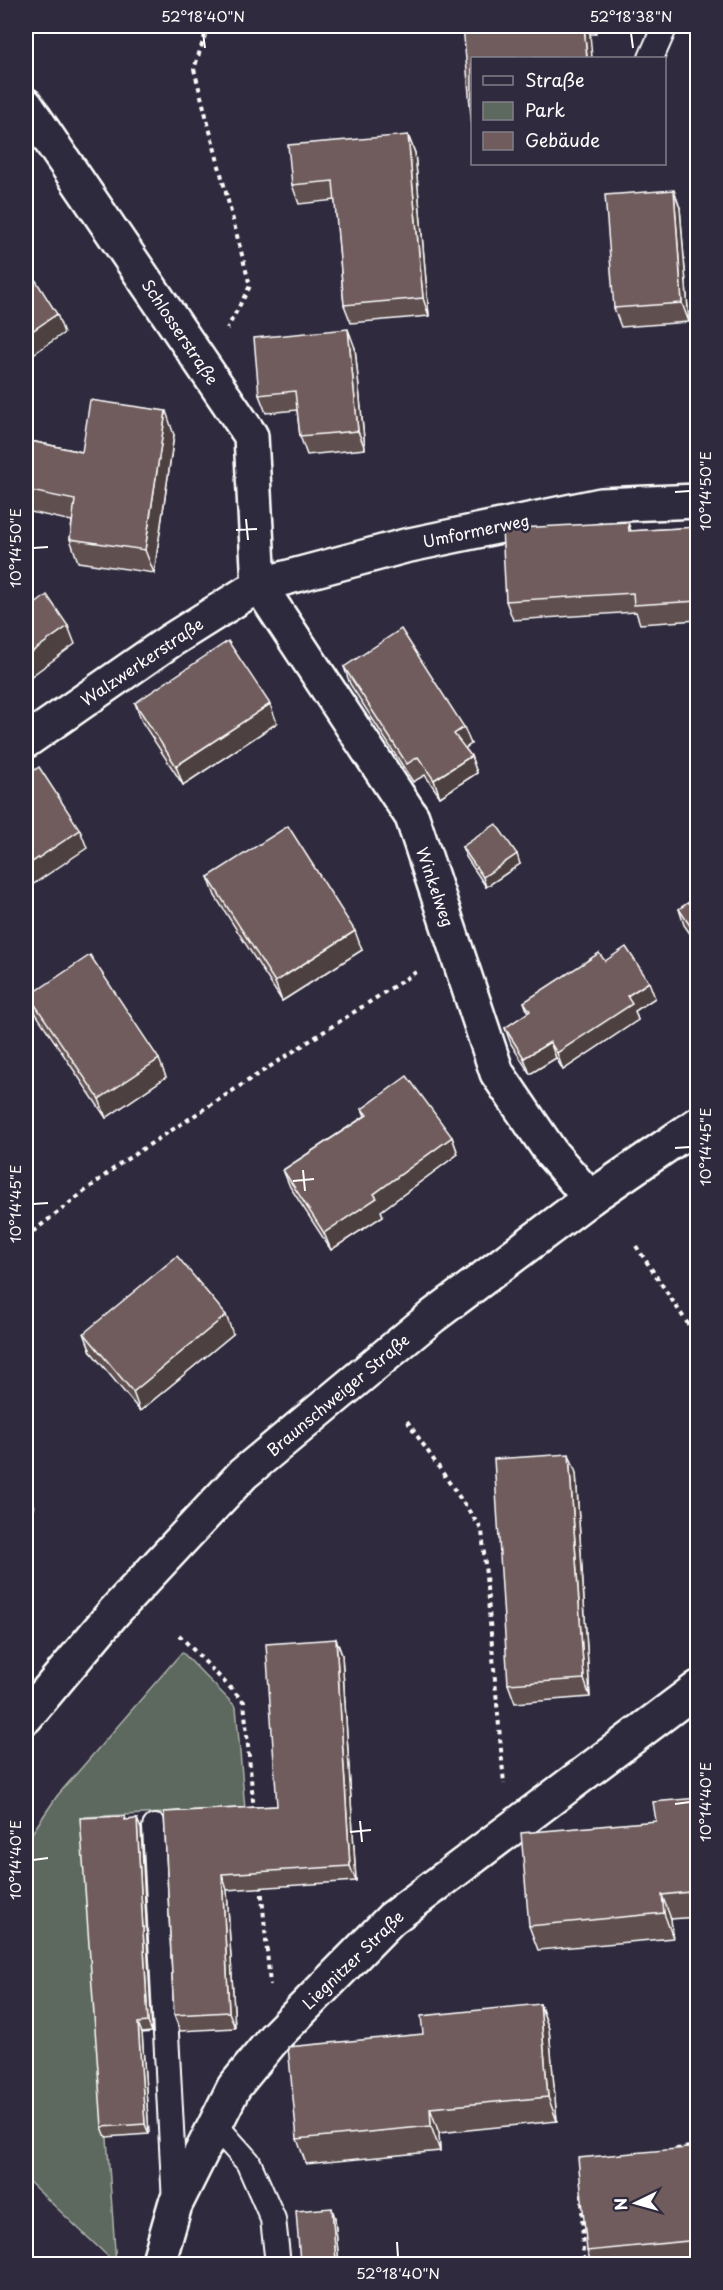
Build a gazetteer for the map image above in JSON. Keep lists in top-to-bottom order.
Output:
{
  "streets": {
    "street": [
      "Schlosserstraße",
      "Umformerweg",
      "Walzwerkerstraße",
      "Winkelweg",
      "Braunschweiger Straße",
      "Liegnitzer Straße"
    ]
  },
  "crossings": [
    ["Schlosserstraße", "Umformerweg"],
    ["Schlosserstraße", "Walzwerkerstraße"],
    ["Schlosserstraße", "Winkelweg"],
    ["Umformerweg", "Walzwerkerstraße"],
    ["Umformerweg", "Winkelweg"],
    ["Walzwerkerstraße", "Winkelweg"],
    ["Winkelweg", "Braunschweiger Straße"]
  ],
  "legend": ["Straße", "Park", "Gebäude"],
  "north": "left",
  "coordinates": [
    "52°18'40\"N",
    "52°18'38\"N",
    "10°14'50\"E",
    "10°14'45\"E",
    "10°14'40\"E"
  ]
}
